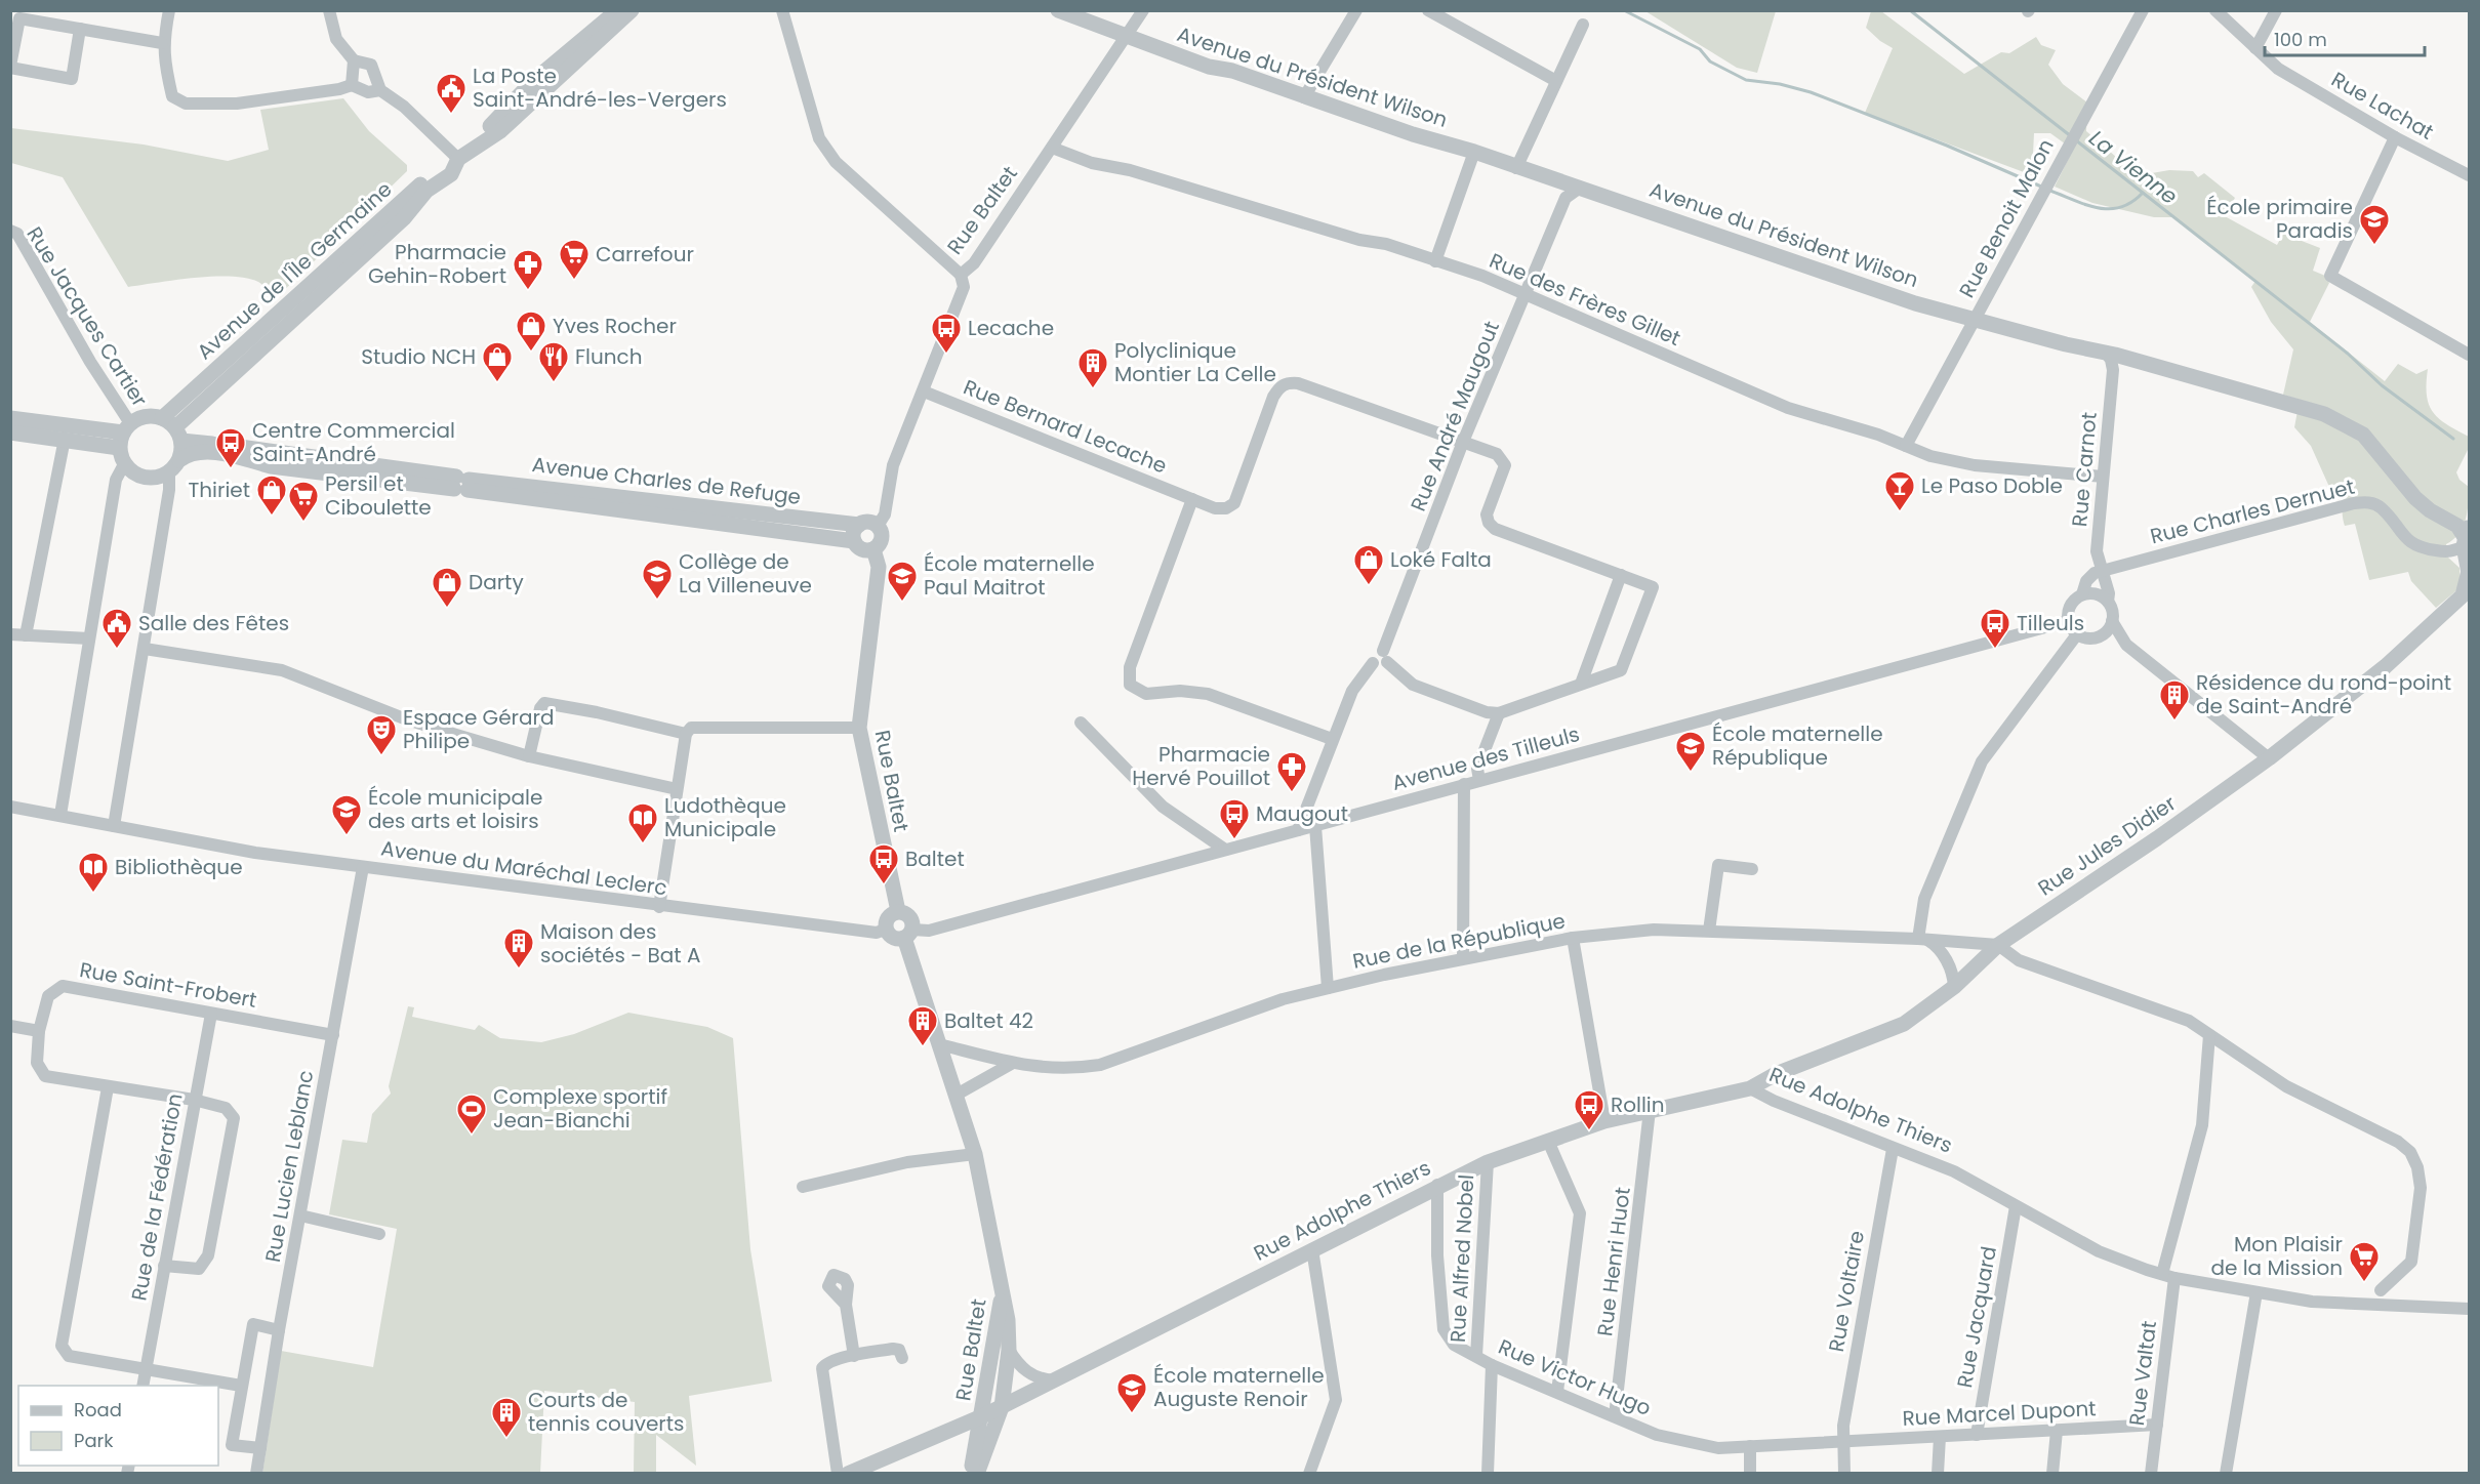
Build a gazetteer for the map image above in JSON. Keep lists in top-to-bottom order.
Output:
{
  "streets": {
    "street": [
      "Avenue du Président Wilson",
      "Rue Lachat",
      "Rue Baltet",
      "Rue Benoit Malon",
      "Avenue de l'Île Germaine",
      "Rue des Frères Gillet",
      "Rue Jacques Cartier",
      "Rue André Maugout",
      "Rue Bernard Lecache",
      "Rue Carnot",
      "Avenue Charles de Refuge",
      "Rue Charles Dernuet",
      "Avenue des Tilleuls",
      "Rue Jules Didier",
      "Avenue du Maréchal Leclerc",
      "Rue de la République",
      "Rue Saint-Frobert",
      "Rue Adolphe Thiers",
      "Rue Lucien Leblanc",
      "Rue de la Fédération",
      "Rue Alfred Nobel",
      "Rue Henri Huot",
      "Rue Voltaire",
      "Rue Jacquard",
      "Rue Valtat",
      "Rue Victor Hugo",
      "Rue Marcel Dupont"
    ]
  },
  "crossings": [
    ["Avenue du Président Wilson", "Rue Baltet"],
    ["Avenue du Président Wilson", "Rue Benoit Malon"],
    ["Avenue du Président Wilson", "Rue Carnot"],
    ["Avenue du Président Wilson", "Rue Charles Dernuet"],
    ["Rue Baltet", "Rue des Frères Gillet"],
    ["Rue Baltet", "Rue Bernard Lecache"],
    ["Rue Baltet", "Avenue Charles de Refuge"],
    ["Rue Baltet", "Avenue des Tilleuls"],
    ["Rue Baltet", "Rue de la République"],
    ["Rue Baltet", "Rue Adolphe Thiers"],
    ["Rue Benoit Malon", "Rue des Frères Gillet"],
    ["Avenue de l'Île Germaine", "Rue Jacques Cartier"],
    ["Avenue de l'Île Germaine", "Avenue Charles de Refuge"],
    ["Rue des Frères Gillet", "Rue André Maugout"],
    ["Rue des Frères Gillet", "Rue Carnot"],
    ["Rue Jacques Cartier", "Avenue Charles de Refuge"],
    ["Rue André Maugout", "Rue Bernard Lecache"],
    ["Rue Carnot", "Rue Charles Dernuet"],
    ["Rue Carnot", "Avenue des Tilleuls"],
    ["Rue Jules Didier", "Rue de la République"],
    ["Rue Jules Didier", "Rue Adolphe Thiers"],
    ["Avenue du Maréchal Leclerc", "Rue Lucien Leblanc"],
    ["Rue Saint-Frobert", "Rue Lucien Leblanc"],
    ["Rue Saint-Frobert", "Rue de la Fédération"],
    ["Rue Adolphe Thiers", "Rue Alfred Nobel"],
    ["Rue Adolphe Thiers", "Rue Henri Huot"],
    ["Rue Adolphe Thiers", "Rue Voltaire"],
    ["Rue Adolphe Thiers", "Rue Jacquard"],
    ["Rue Adolphe Thiers", "Rue Valtat"],
    ["Rue Adolphe Thiers", "Rue Victor Hugo"],
    ["Rue Alfred Nobel", "Rue Victor Hugo"],
    ["Rue Henri Huot", "Rue Victor Hugo"],
    ["Rue Voltaire", "Rue Victor Hugo"],
    ["Rue Voltaire", "Rue Marcel Dupont"],
    ["Rue Jacquard", "Rue Marcel Dupont"],
    ["Rue Valtat", "Rue Marcel Dupont"],
    ["Rue Victor Hugo", "Rue Marcel Dupont"]
  ],
  "water": ["La Vienne"],
  "places": {
    "public building": ["La Poste Saint-André-les-Vergers", "Salle des Fêtes"],
    "school or university": [
      "École primaire Paradis",
      "Collège de La Villeneuve",
      "École maternelle Paul Maitrot",
      "École maternelle République",
      "École municipale des arts et loisirs",
      "École maternelle Auguste Renoir"
    ],
    "supermarket": ["Carrefour", "Persil et Ciboulette", "Mon Plaisir de la Mission"],
    "pharmacy": ["Pharmacie Gehin-Robert", "Pharmacie Hervé Pouillot"],
    "shop": [
      "Yves Rocher",
      "Studio NCH",
      "Thiriet",
      "Loké Falta",
      "Darty"
    ],
    "bus stop": [
      "Lecache",
      "Centre Commercial Saint-André",
      "Tilleuls",
      "Maugout",
      "Baltet",
      "Rollin"
    ],
    "restaurant": ["Flunch"],
    "building": [
      "Polyclinique Montier La Celle",
      "Résidence du rond-point de Saint-André",
      "Maison des sociétés - Bat A",
      "Baltet 42",
      "Courts de tennis couverts"
    ],
    "bar": ["Le Paso Doble"],
    "theatre": ["Espace Gérard Philipe"],
    "library": ["Ludothèque Municipale", "Bibliothèque"],
    "sports": ["Complexe sportif Jean-Bianchi"]
  },
  "legend": ["Road", "Park"],
  "scale_bar": "100 m"
}
